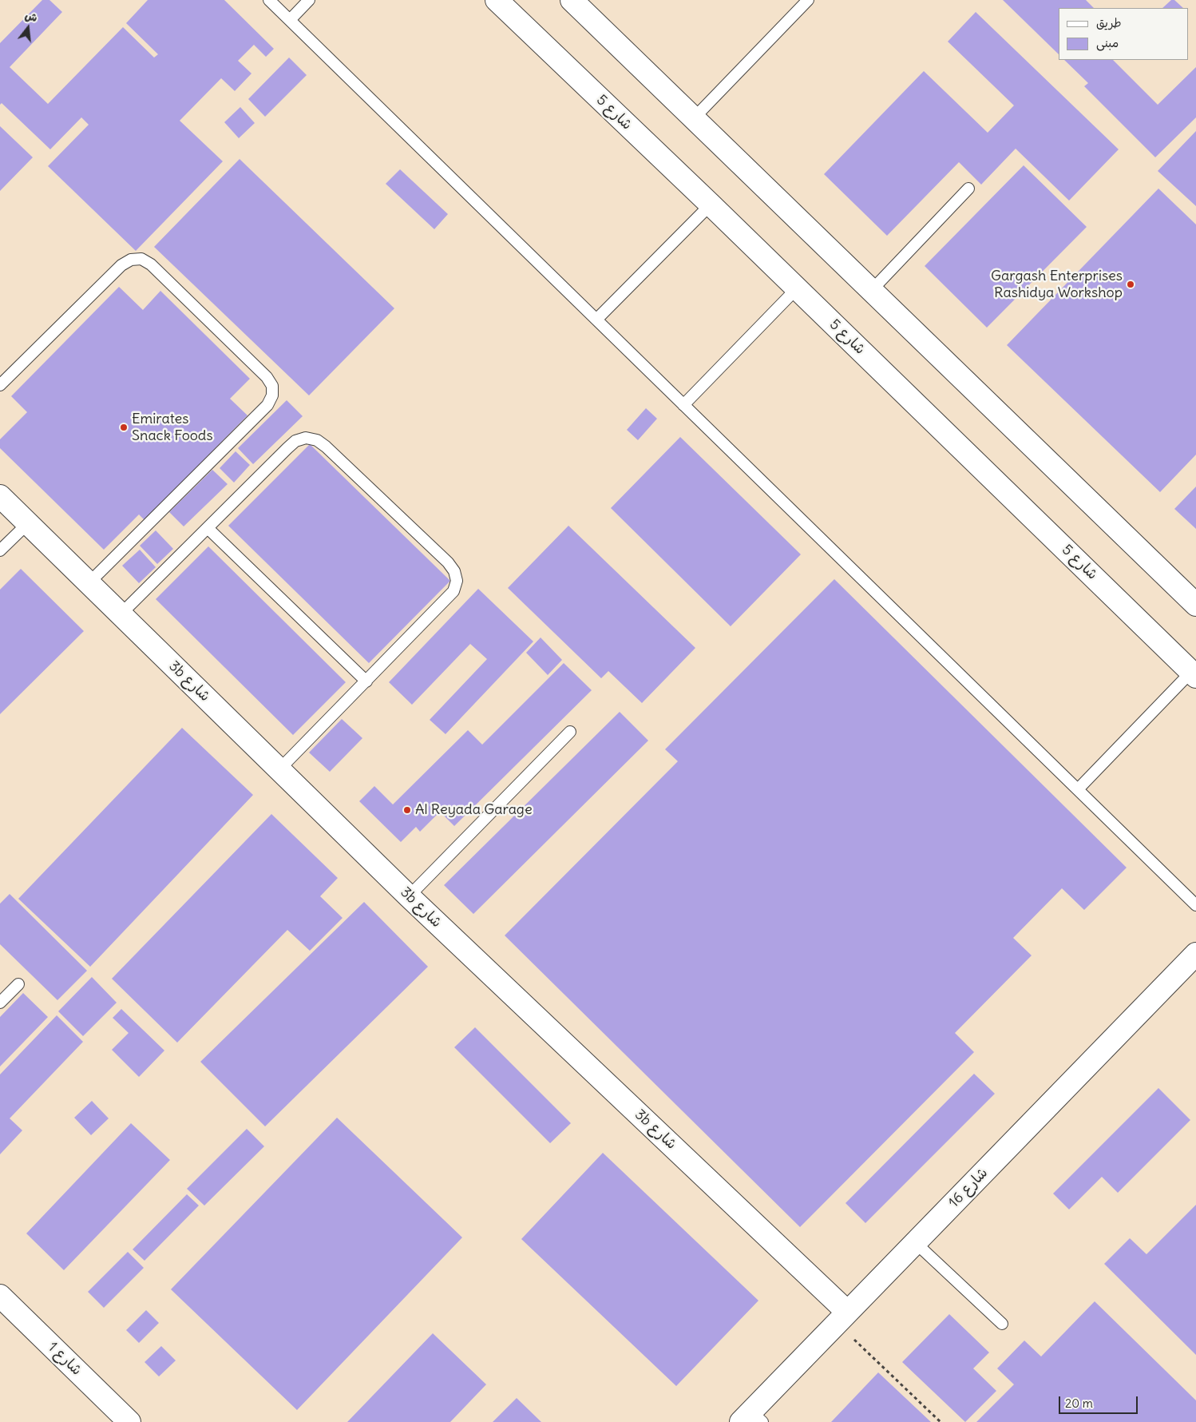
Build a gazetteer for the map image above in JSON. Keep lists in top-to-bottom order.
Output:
{
  "streets": {
    "street": [
      "شارع 5",
      "3b شارع",
      "شارع 16",
      "شارع 1"
    ]
  },
  "crossings": [
    ["3b شارع", "شارع 16"]
  ],
  "places": ["Gargash Enterprises Rashidya Workshop", "Emirates Snack Foods", "Al Reyada Garage"],
  "legend": ["طريق", "مبنى"],
  "scale_bar": "20 m",
  "north": "top"
}
